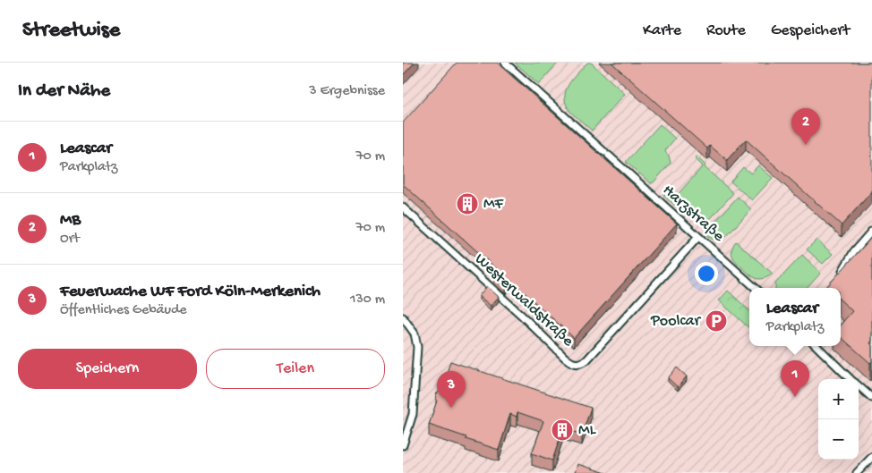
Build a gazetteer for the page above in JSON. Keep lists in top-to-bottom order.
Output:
{
  "streets": {
    "lane": ["Harzstraße", "Westerwaldstraße"]
  },
  "crossings": [
    ["Harzstraße", "Westerwaldstraße"]
  ],
  "places": {
    "building": ["MF", "ML"],
    "parking": ["Poolcar"]
  },
  "page": {
    "header": "Streetwise",
    "nav": ["Karte", "Route", "Gespeichert"],
    "heading": ["In der Nähe", "3 Ergebnisse"],
    "pins": ["2", "1", "3"],
    "list": [
      {
        "mark": "1",
        "name": "Leascar",
        "note": "Parkplatz",
        "value": "70 m"
      },
      {
        "mark": "2",
        "name": "MB",
        "note": "Ort",
        "value": "70 m"
      },
      {
        "mark": "3",
        "name": "Feuerwache WF Ford Köln-Merkenich",
        "note": "Öffentliches Gebäude",
        "value": "130 m"
      }
    ],
    "popup": ["Leascar", "Parkplatz"],
    "buttons": ["Speichern", "Teilen"],
    "map_buttons": ["+", "−"]
  }
}
